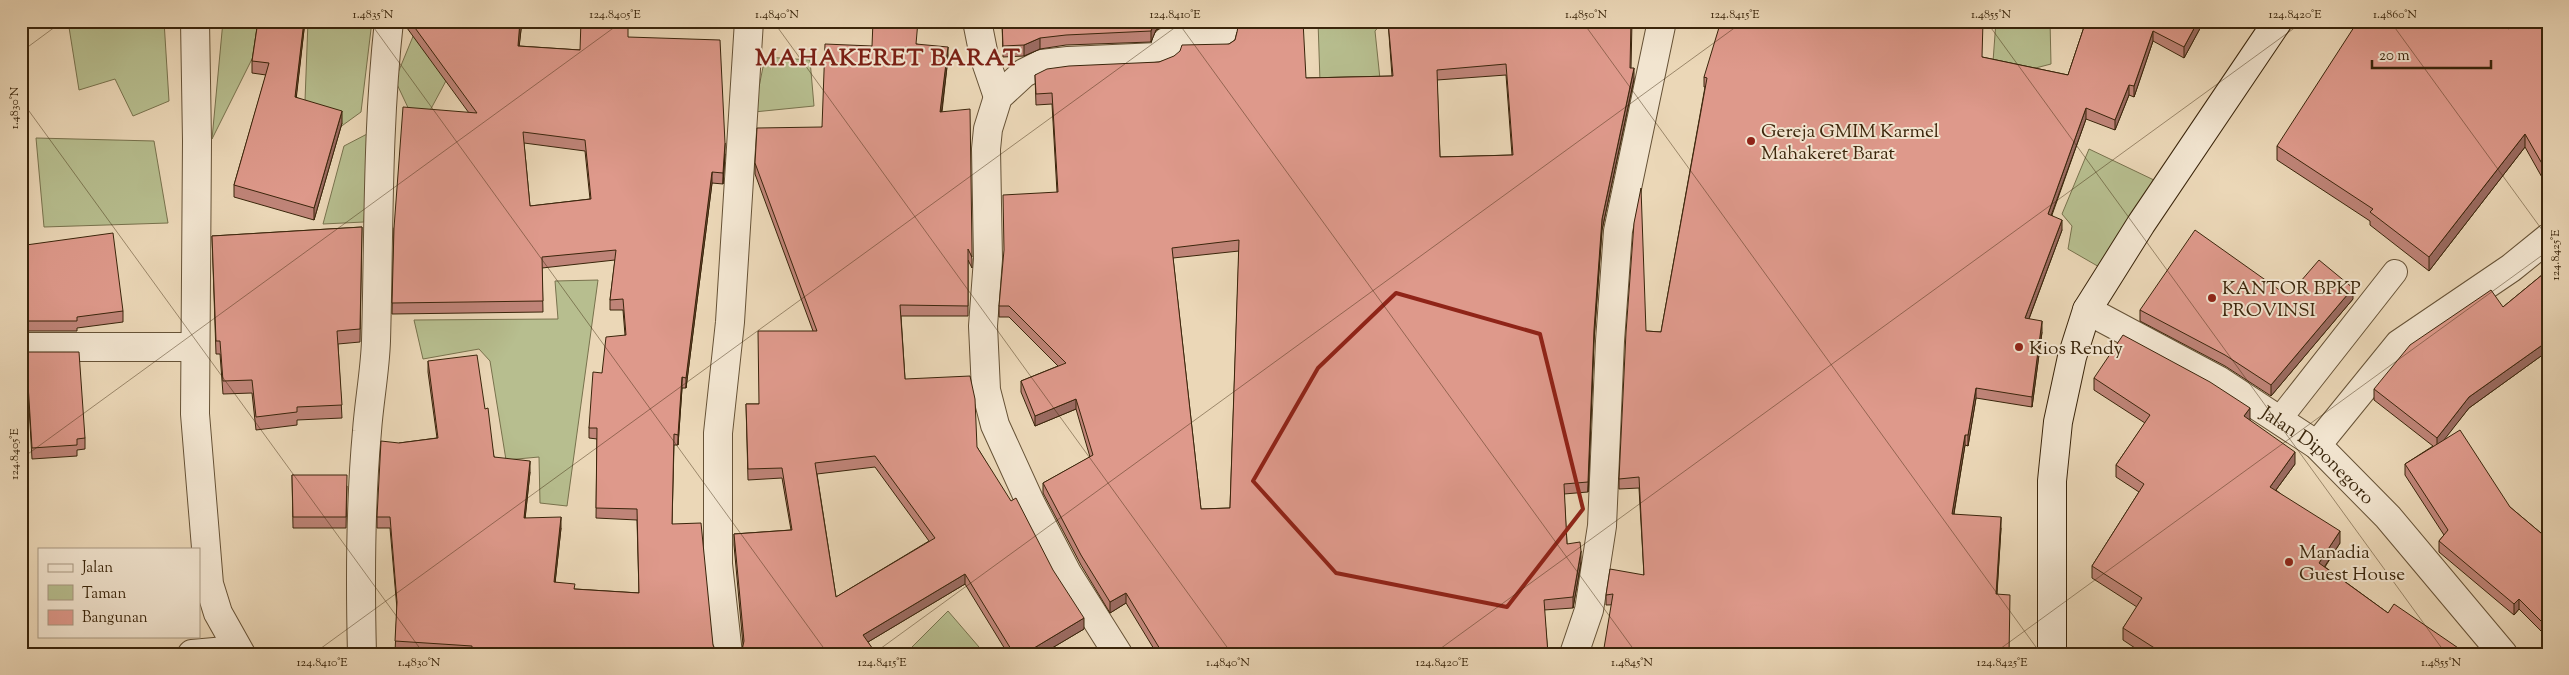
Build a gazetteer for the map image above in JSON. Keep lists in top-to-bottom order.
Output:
{
  "streets": {
    "street": ["Jalan Diponegoro"]
  },
  "districts": ["MAHAKERET BARAT"],
  "places": [
    "Gereja GMIM Karmel Mahakeret Barat",
    "KANTOR BPKP PROVINSI",
    "Kios Rendy",
    "Manadia Guest House"
  ],
  "legend": ["Jalan", "Taman", "Bangunan"],
  "scale_bar": "20 m",
  "coordinates": [
    "1.4835°N",
    "124.8405°E",
    "1.4840°N",
    "124.8410°E",
    "1.4850°N",
    "124.8415°E",
    "1.4855°N",
    "124.8420°E",
    "1.4860°N",
    "1.4830°N",
    "124.8425°E",
    "1.4845°N"
  ]
}
